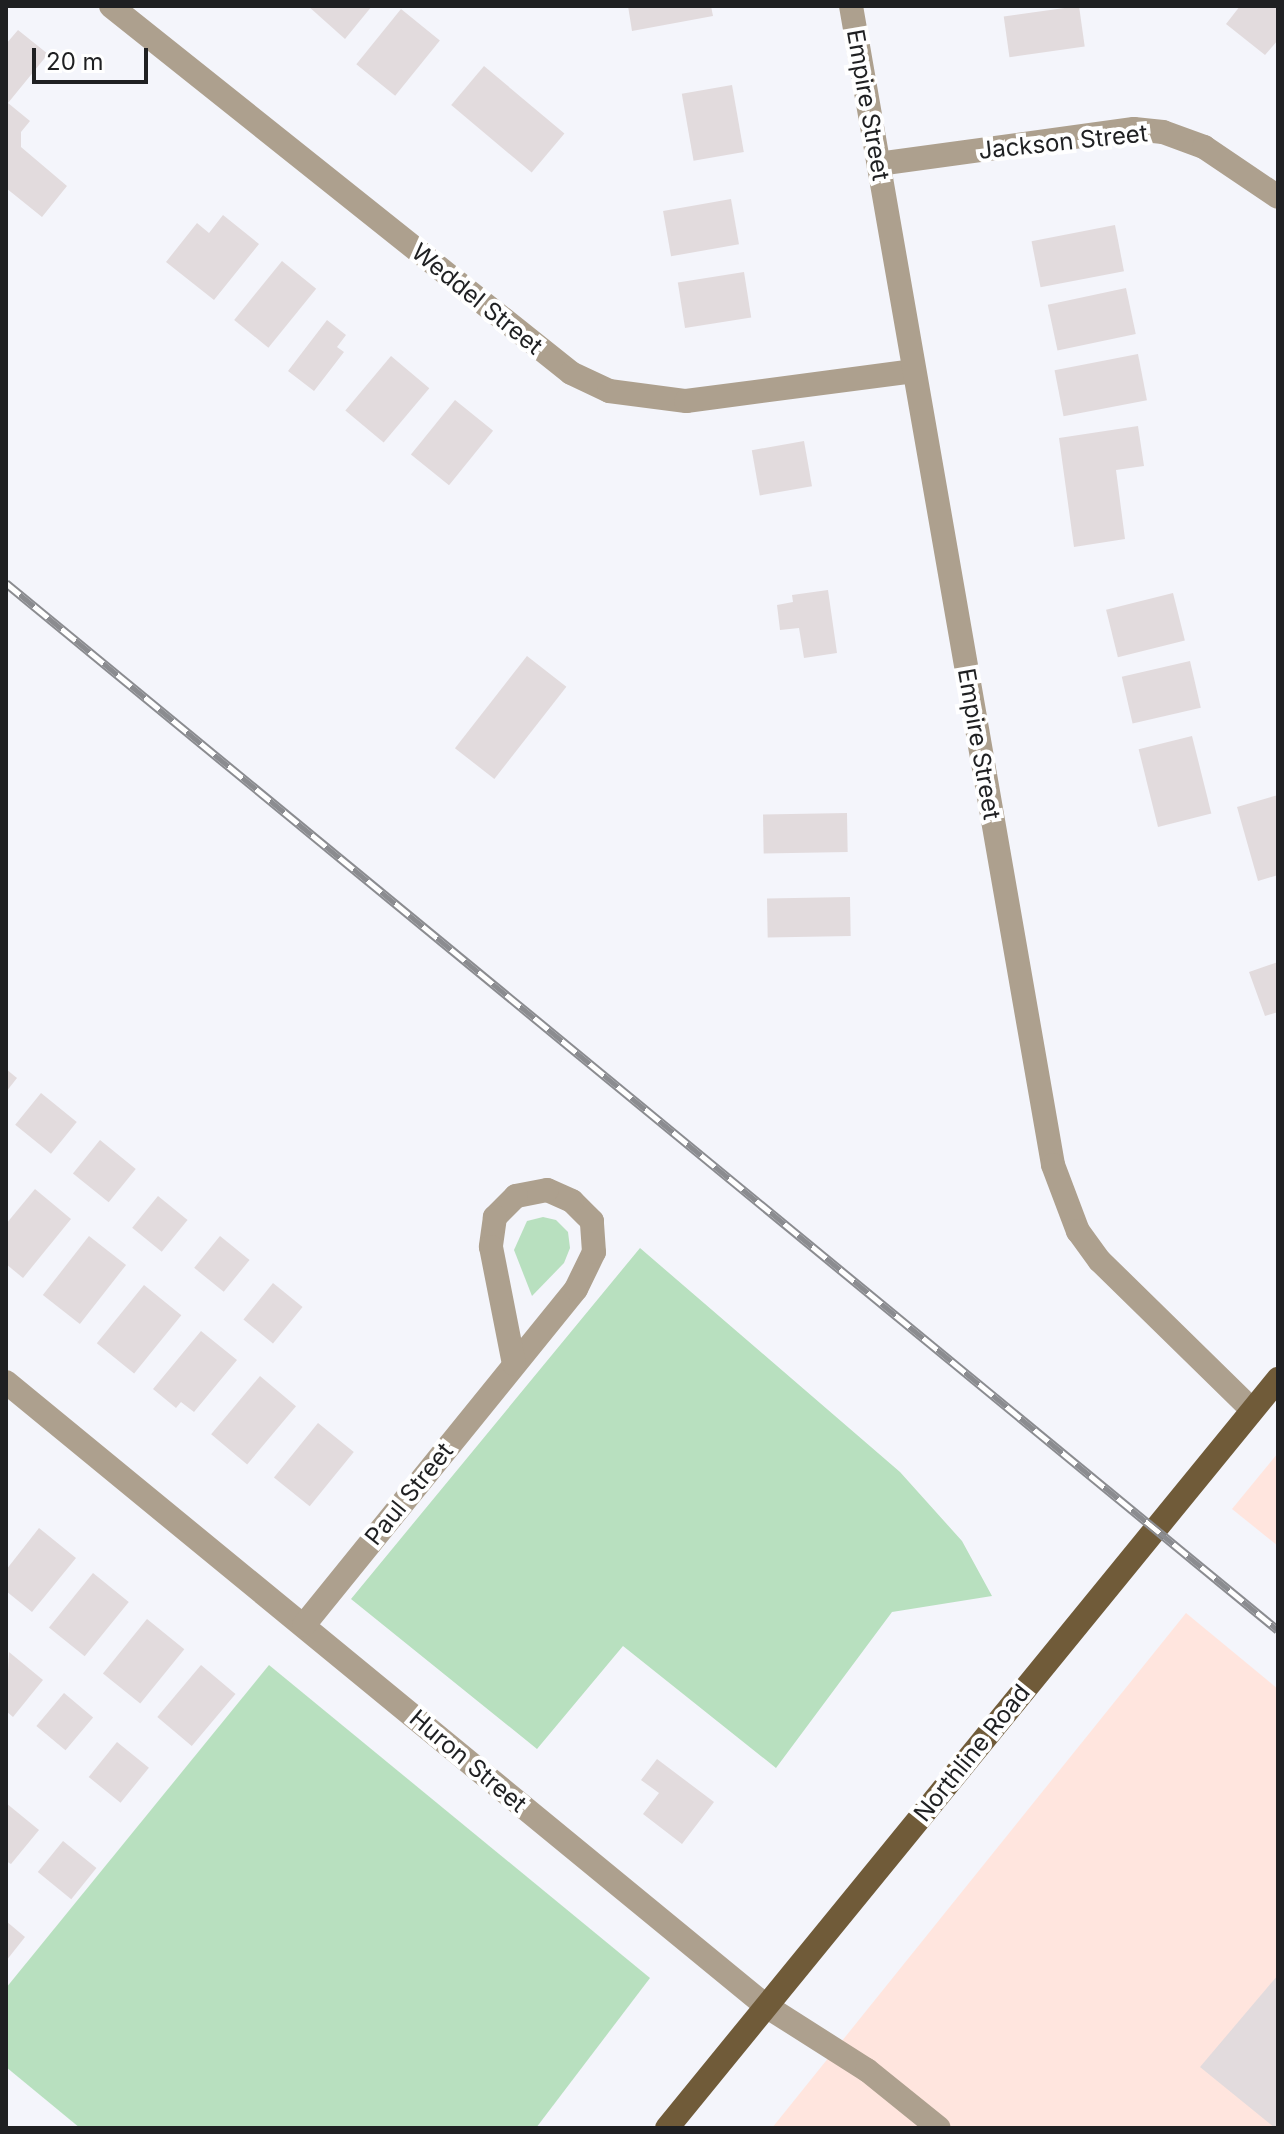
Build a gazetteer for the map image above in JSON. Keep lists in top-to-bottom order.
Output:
{
  "streets": {
    "main road": ["Northline Road"],
    "street": [
      "Empire Street",
      "Jackson Street",
      "Weddel Street",
      "Paul Street",
      "Huron Street"
    ]
  },
  "crossings": [
    ["Empire Street", "Jackson Street"],
    ["Empire Street", "Weddel Street"],
    ["Empire Street", "Northline Road"],
    ["Paul Street", "Huron Street"],
    ["Northline Road", "Huron Street"]
  ],
  "scale_bar": "20 m"
}
